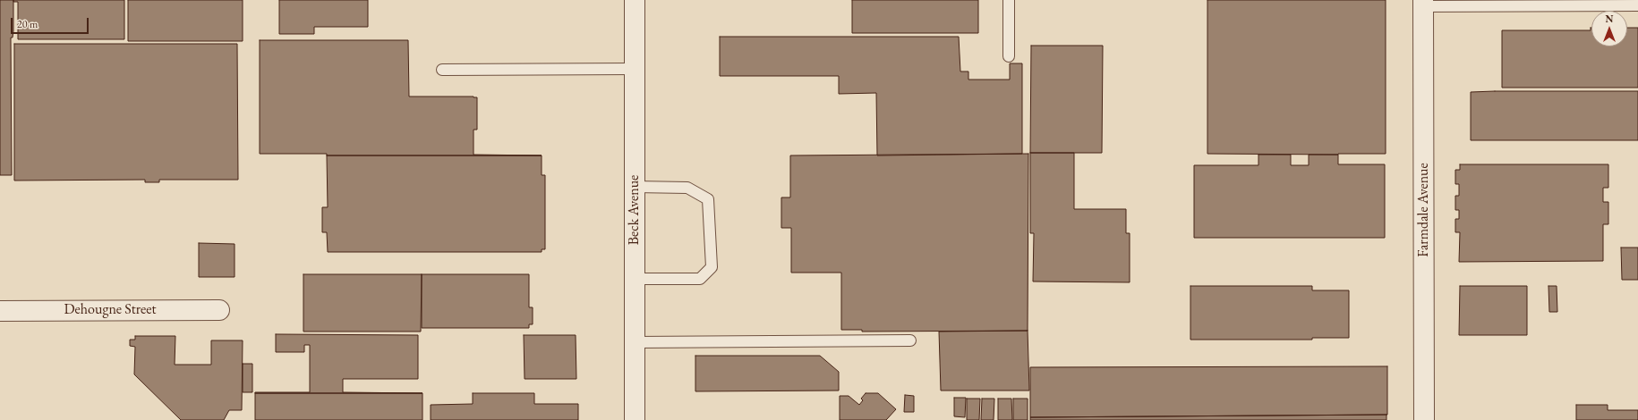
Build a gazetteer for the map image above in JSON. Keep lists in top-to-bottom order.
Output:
{
  "streets": {
    "street": ["Beck Avenue", "Farmdale Avenue", "Dehougne Street"]
  },
  "scale_bar": "20 m",
  "north": "top"
}
